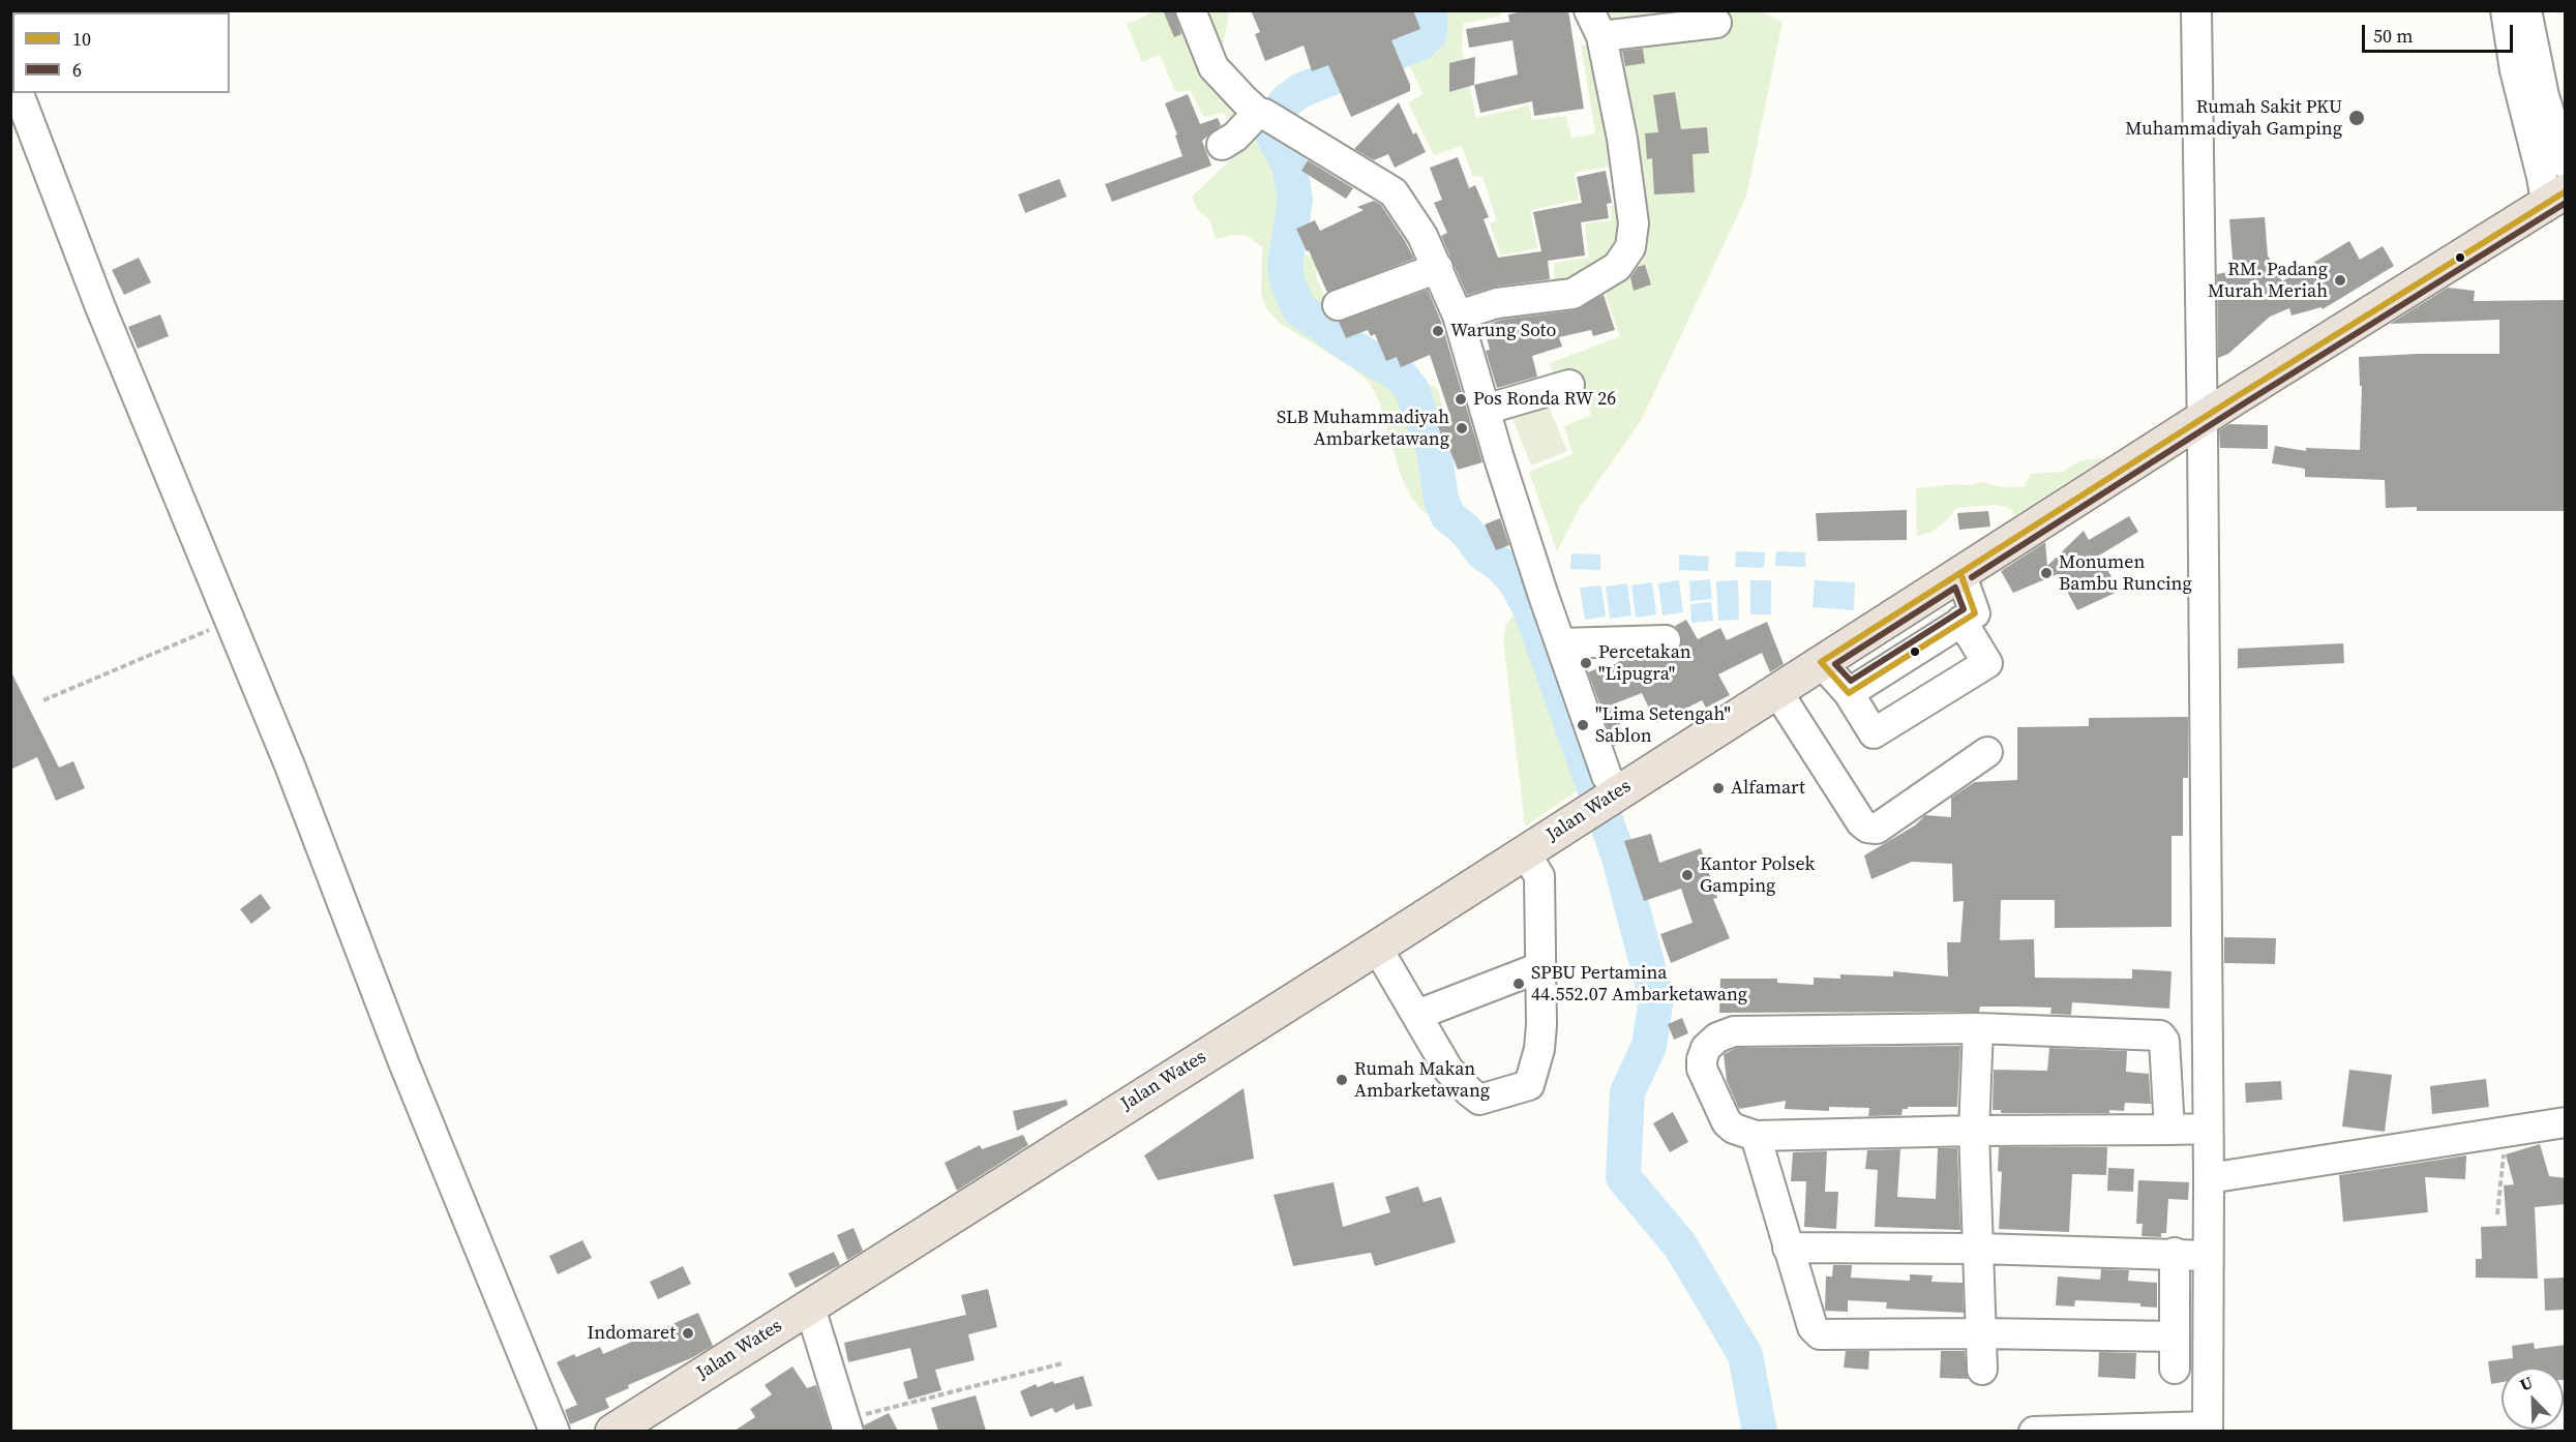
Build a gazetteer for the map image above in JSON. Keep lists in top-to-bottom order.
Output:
{
  "streets": {
    "highway": ["Jalan Wates"]
  },
  "places": [
    "Rumah Sakit PKU Muhammadiyah Gamping",
    "RM. Padang Murah Meriah",
    "Warung Soto",
    "Pos Ronda RW 26",
    "SLB Muhammadiyah Ambarketawang",
    "Monumen Bambu Runcing",
    "Percetakan \"Lipugra\"",
    "\"Lima Setengah\" Sablon",
    "Alfamart",
    "Kantor Polsek Gamping",
    "SPBU Pertamina 44.552.07 Ambarketawang",
    "Rumah Makan Ambarketawang",
    "Indomaret"
  ],
  "lines": ["transit line 10", "transit line 6"],
  "legend": ["10", "6"],
  "scale_bar": "50 m",
  "north": "top left"
}
